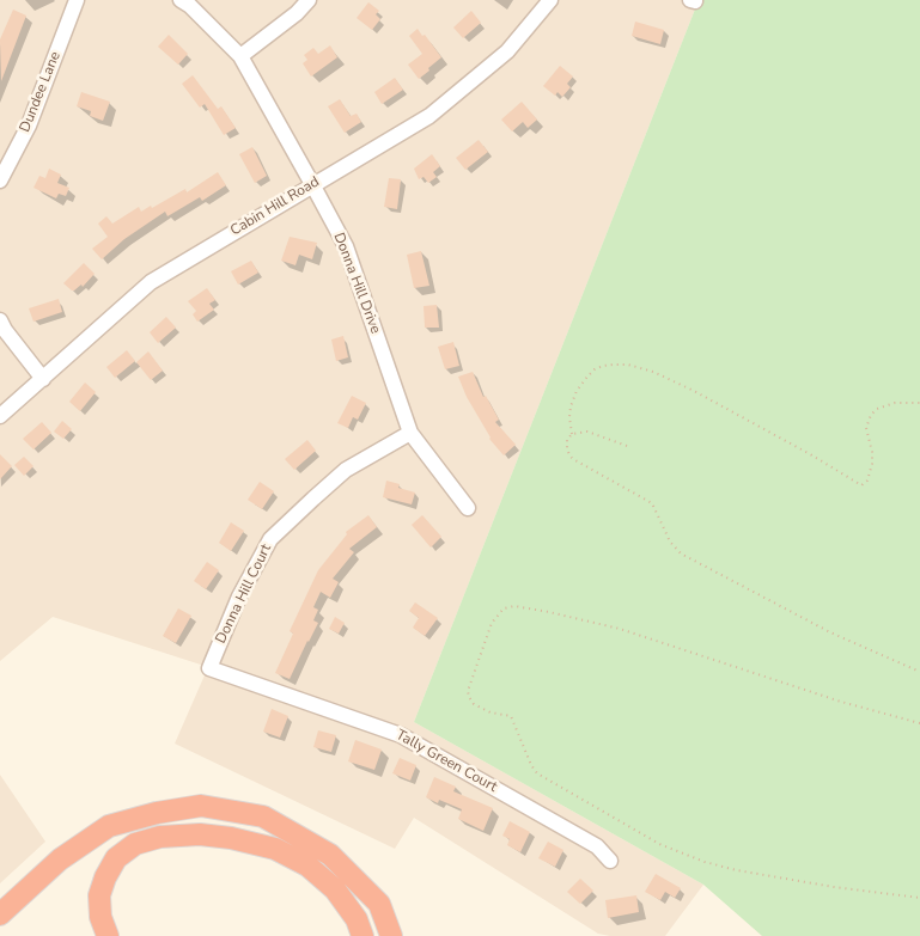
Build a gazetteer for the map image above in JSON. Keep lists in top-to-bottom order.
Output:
{
  "streets": {
    "street": [
      "Dundee Lane",
      "Cabin Hill Road",
      "Donna Hill Drive",
      "Donna Hill Court",
      "Tally Green Court"
    ]
  },
  "crossings": [
    ["Cabin Hill Road", "Donna Hill Drive"],
    ["Donna Hill Drive", "Donna Hill Court"],
    ["Donna Hill Court", "Tally Green Court"]
  ]
}
